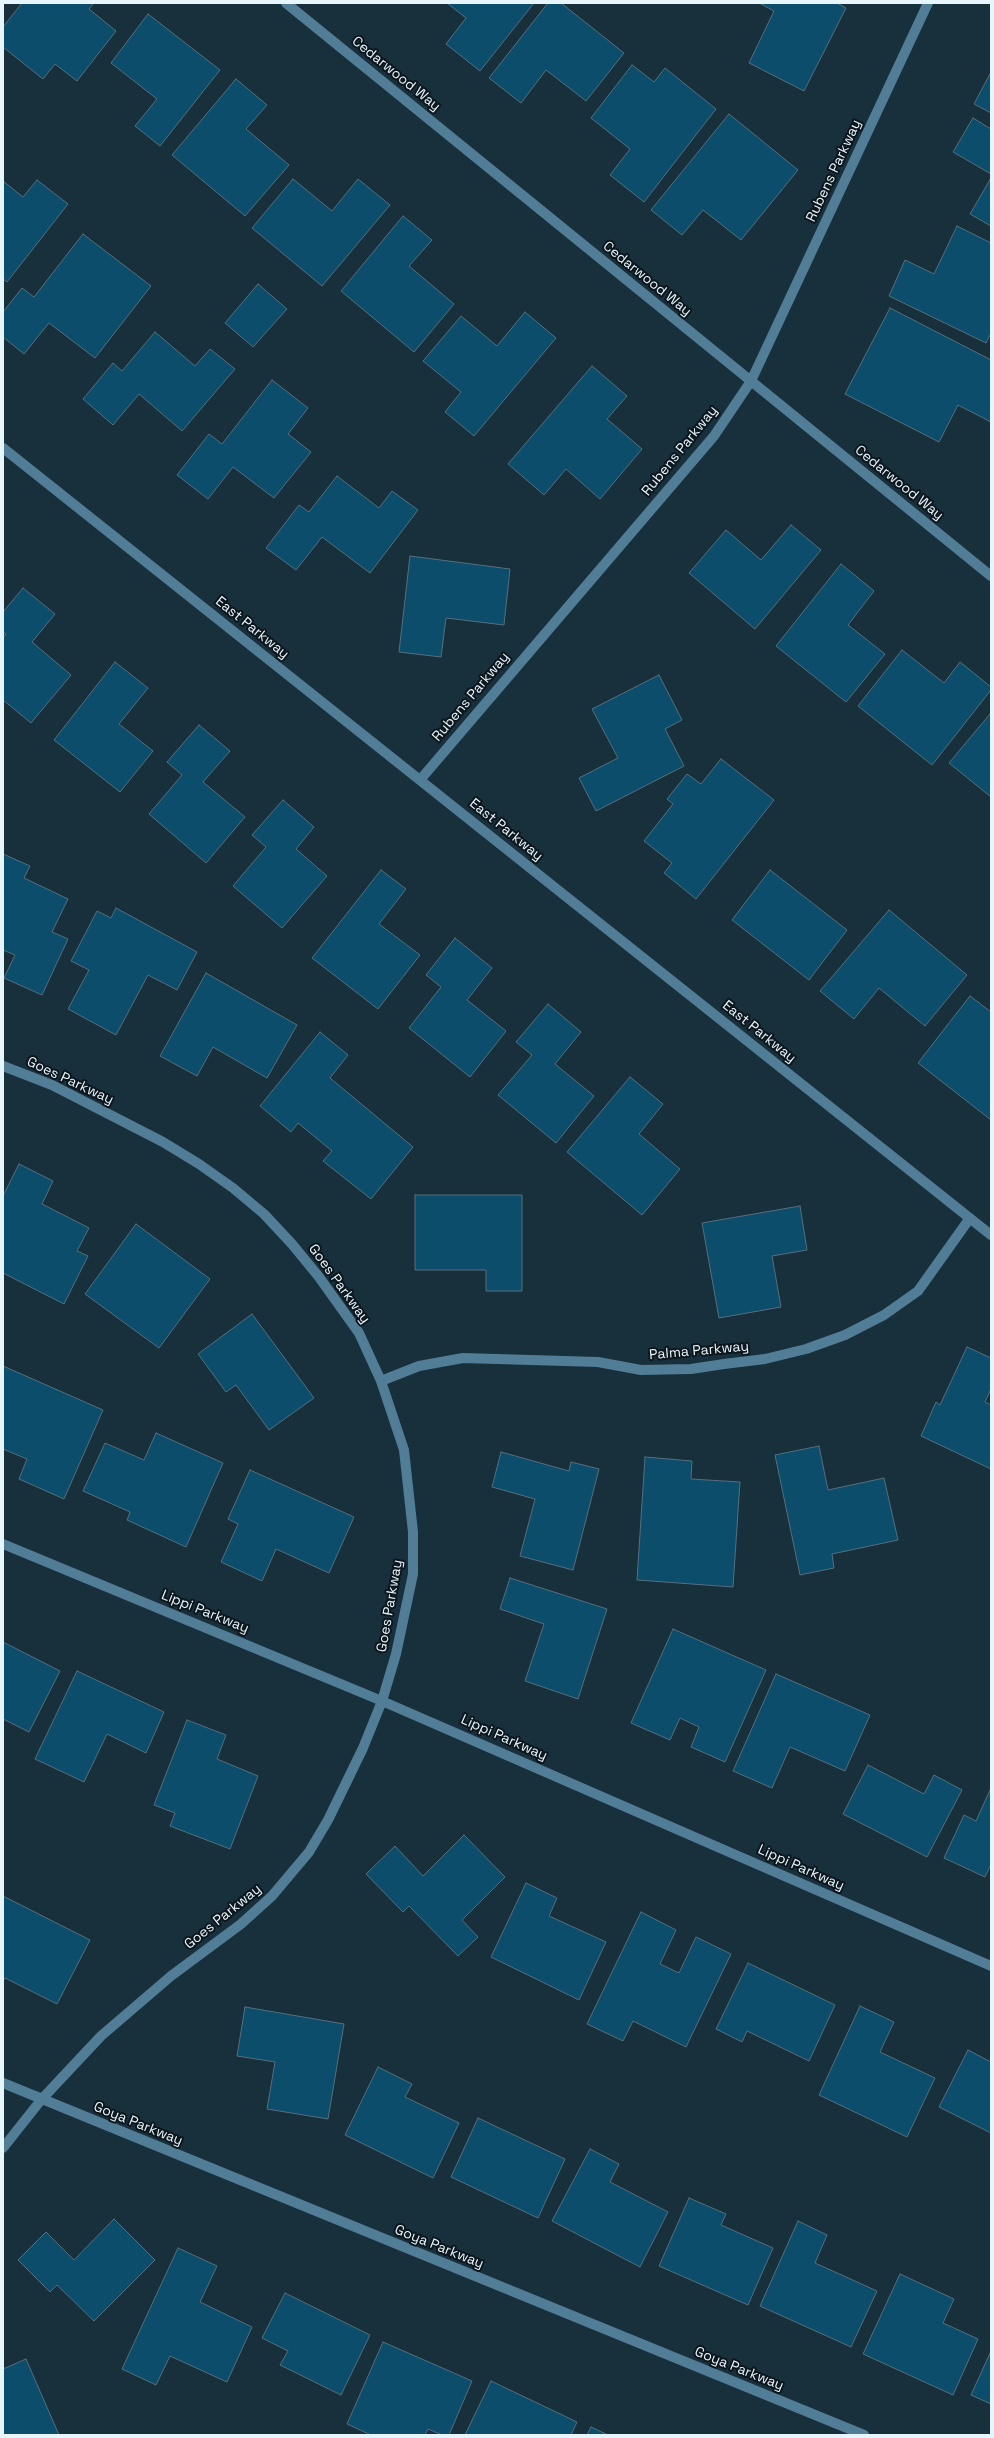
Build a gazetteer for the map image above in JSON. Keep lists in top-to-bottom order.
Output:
{
  "streets": {
    "street": [
      "Cedarwood Way",
      "Rubens Parkway",
      "East Parkway",
      "Goes Parkway",
      "Palma Parkway",
      "Lippi Parkway",
      "Goya Parkway"
    ]
  },
  "crossings": [
    ["Cedarwood Way", "Rubens Parkway"],
    ["Rubens Parkway", "East Parkway"],
    ["East Parkway", "Palma Parkway"],
    ["Goes Parkway", "Palma Parkway"],
    ["Goes Parkway", "Lippi Parkway"],
    ["Goes Parkway", "Goya Parkway"]
  ]
}
